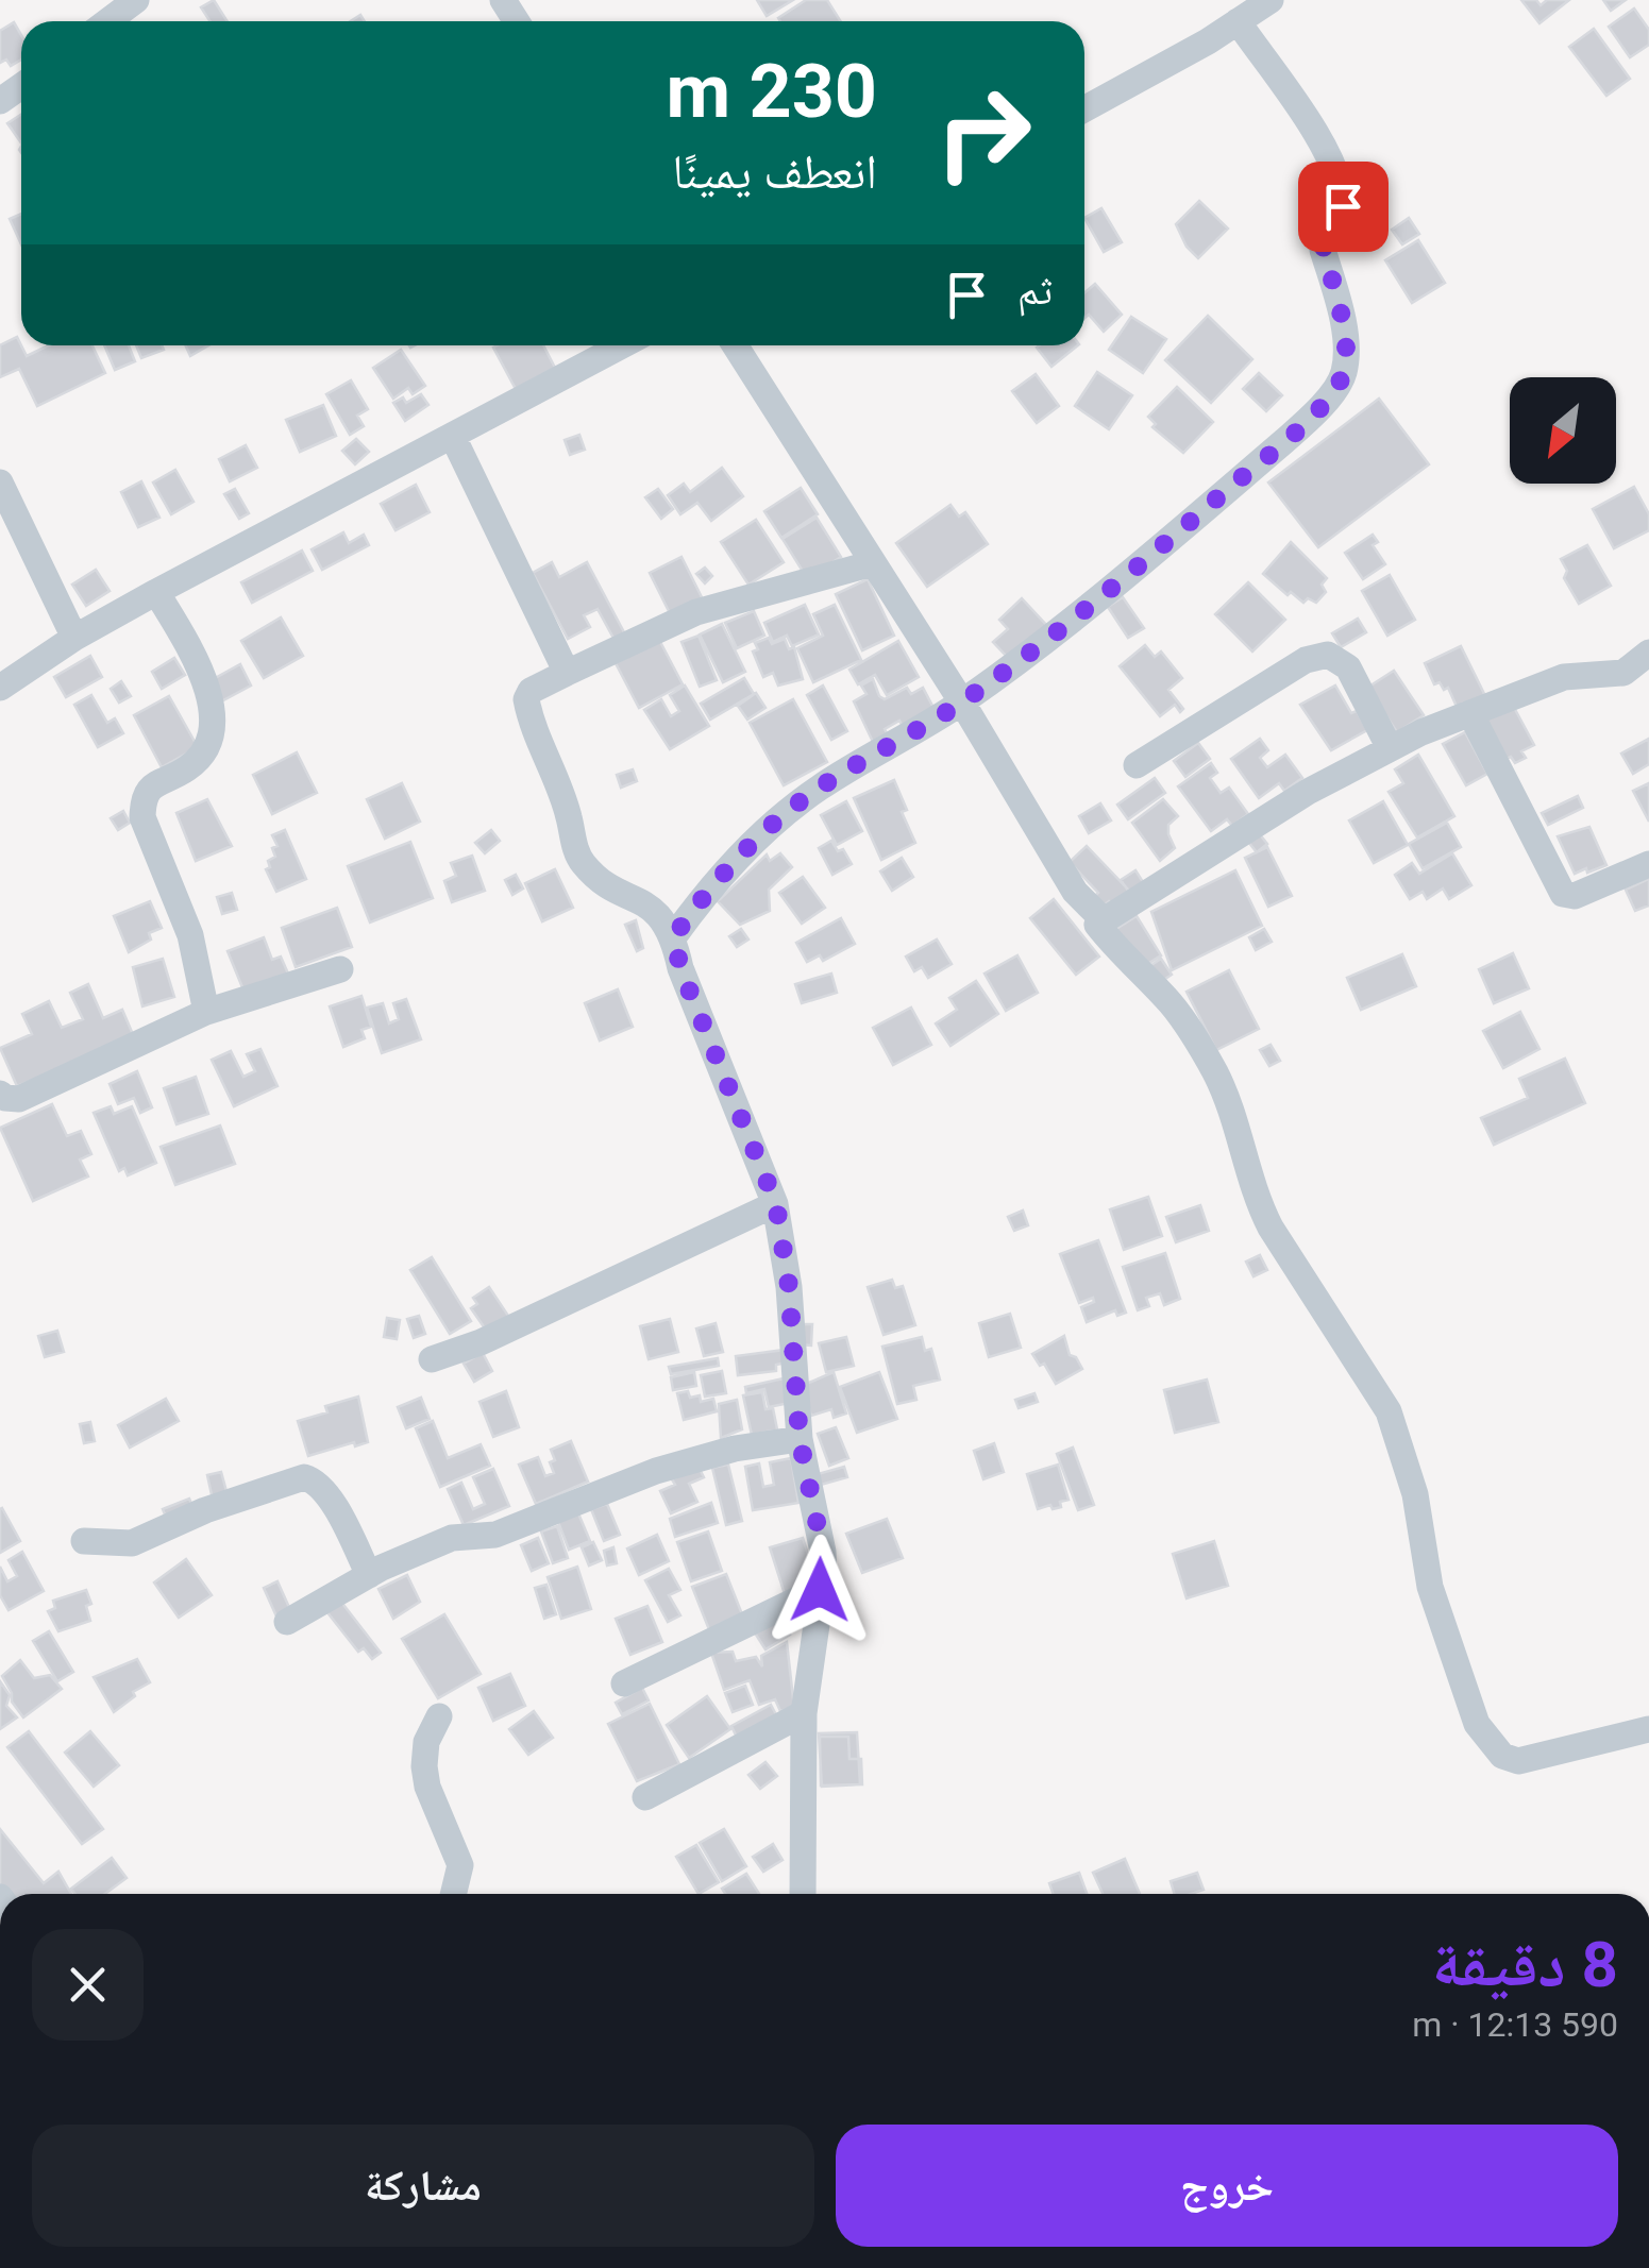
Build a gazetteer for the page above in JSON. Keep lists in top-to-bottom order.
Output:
{
  "north": "bottom left",
  "page": {
    "turn": ["230 m", "انعطف يمينًا"],
    "then": "ثم",
    "heading": ["8 دقيقة", "590 m · 12:13"],
    "buttons": ["خروج", "مشاركة"]
  }
}
